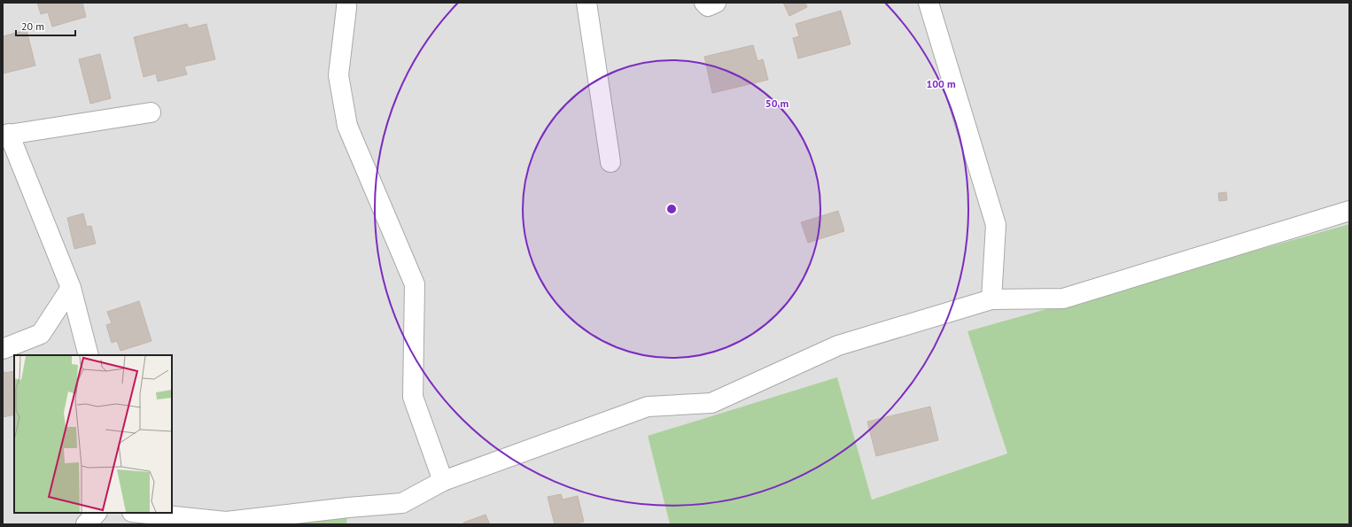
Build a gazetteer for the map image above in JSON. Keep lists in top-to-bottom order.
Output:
{
  "scale_bar": "20 m",
  "rings": ["100 m", "50 m"]
}
